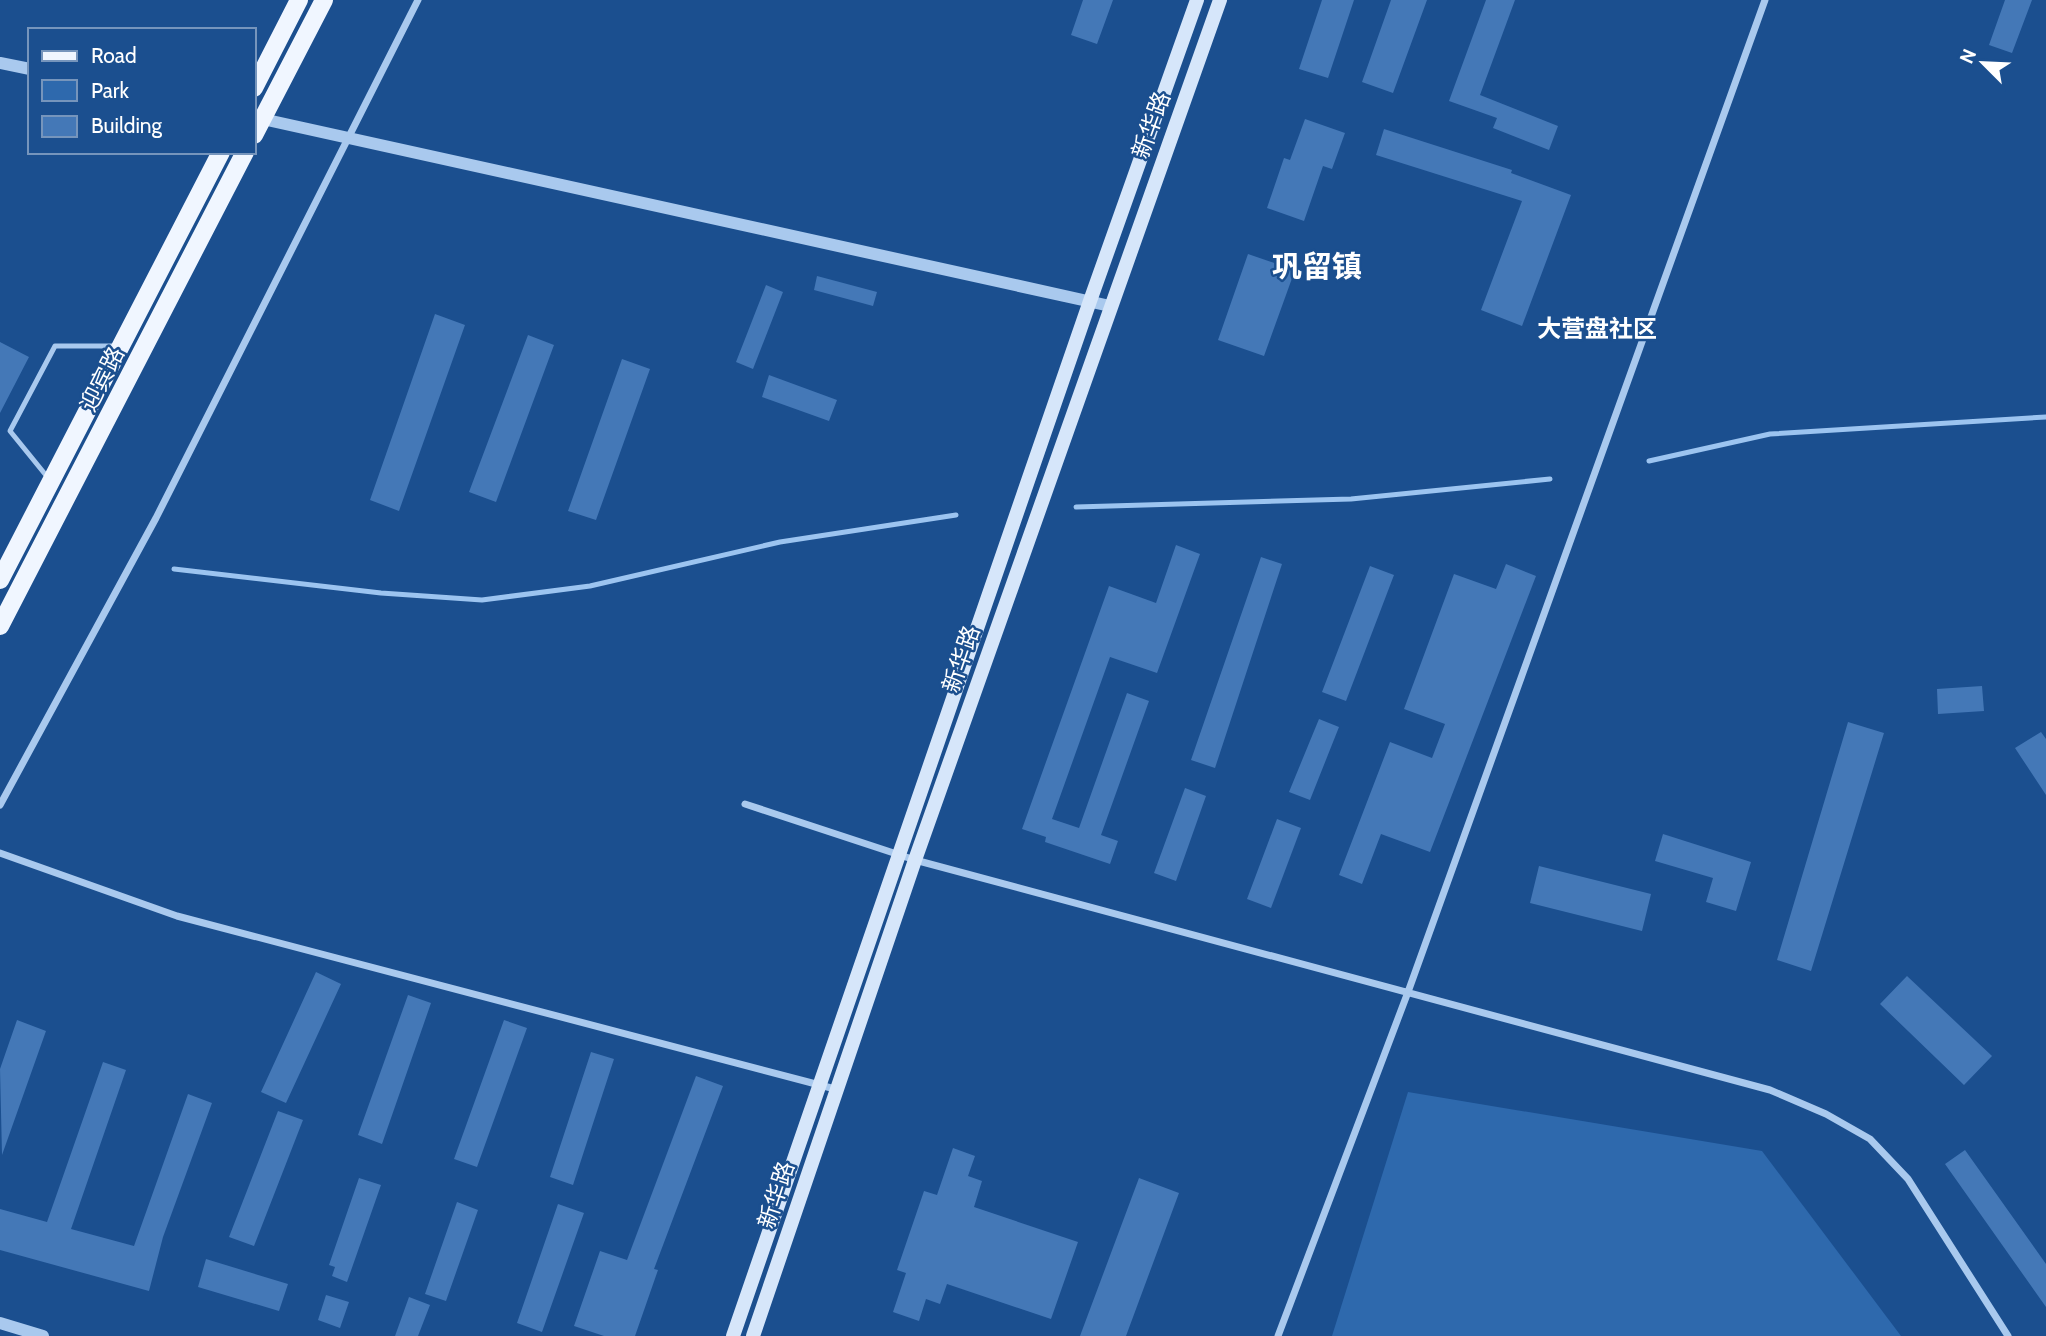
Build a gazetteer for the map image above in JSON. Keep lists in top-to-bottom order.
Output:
{
  "streets": {
    "main road": ["新华路", "迎宾路"]
  },
  "districts": ["巩留镇", "大营盘社区"],
  "legend": ["Road", "Park", "Building"],
  "north": "top left"
}
